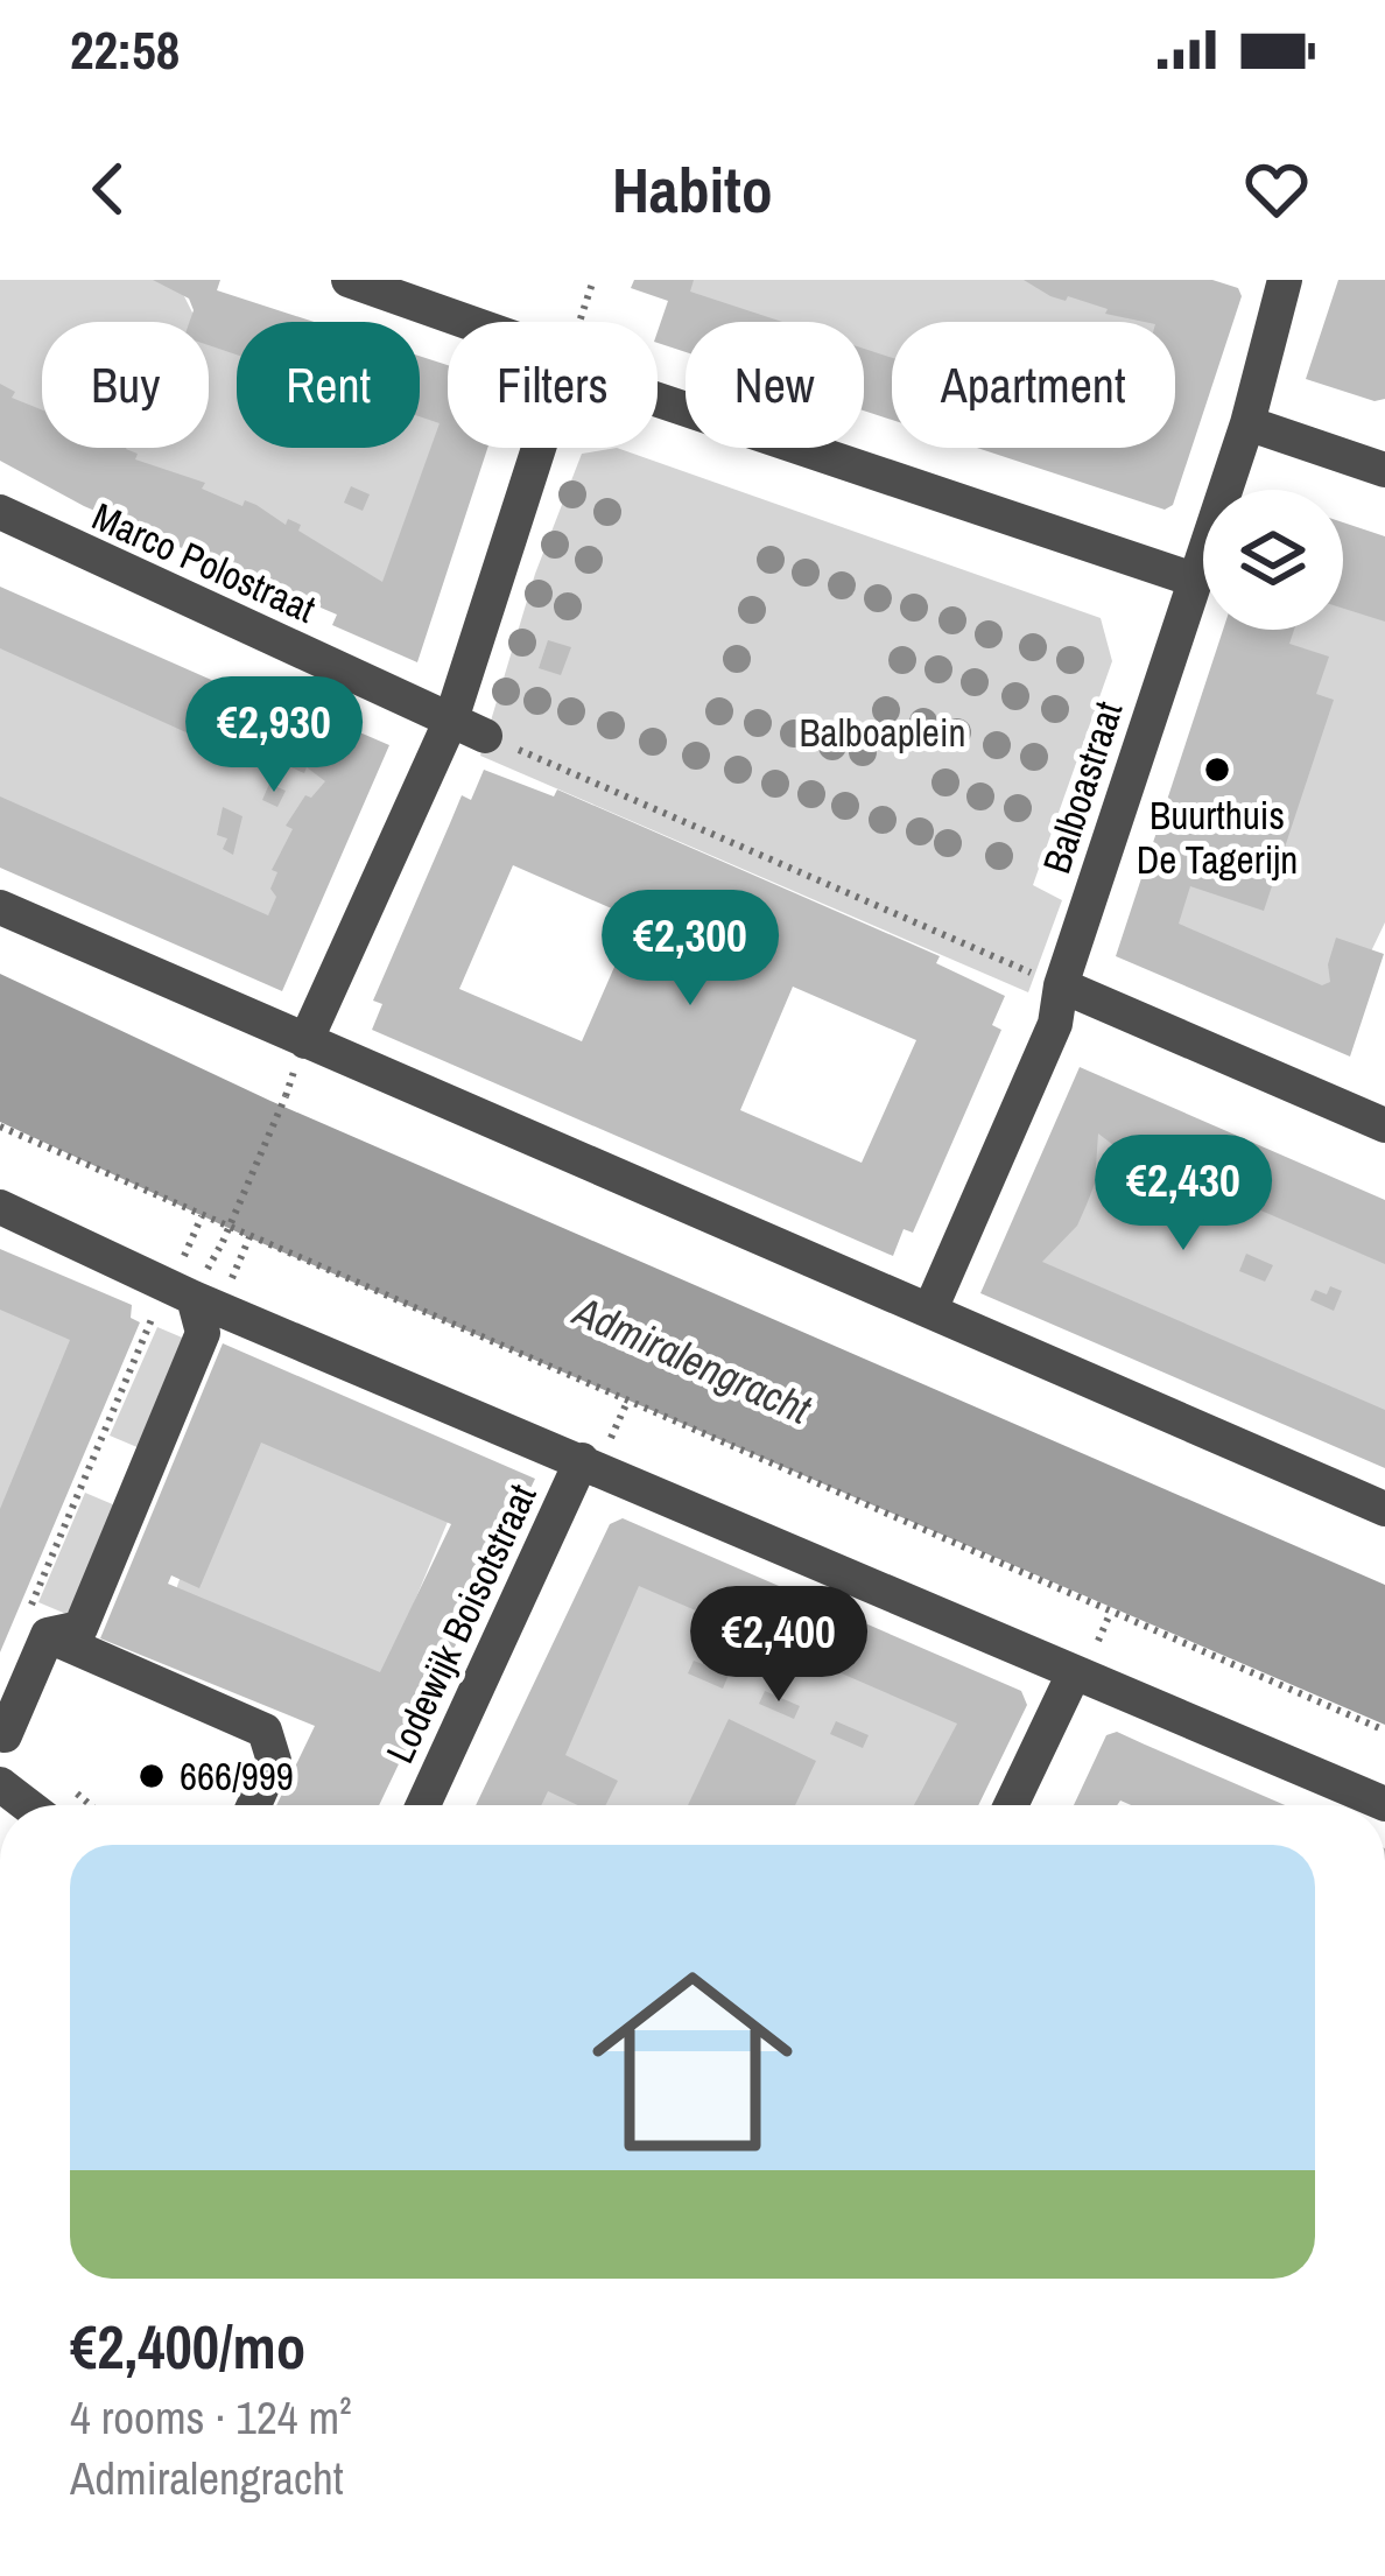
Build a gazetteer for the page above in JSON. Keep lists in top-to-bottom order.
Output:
{
  "streets": {
    "street": ["Marco Polostraat", "Balboastraat", "Lodewijk Boisotstraat"]
  },
  "water": ["Admiralengracht"],
  "parks": ["Balboaplein"],
  "places": ["Buurthuis De Tagerijn", "666/999"],
  "page": {
    "status": "22:58",
    "header": "Habito",
    "chip": [
      "Buy",
      "Rent",
      "Filters",
      "New",
      "Apartment"
    ],
    "price": [
      "€2,930",
      "€2,300",
      "€2,430",
      "€2,400"
    ],
    "list": [
      {
        "name": "€2,400/mo",
        "note": "4 rooms · 124 m² · Admiralengracht"
      }
    ]
  }
}
